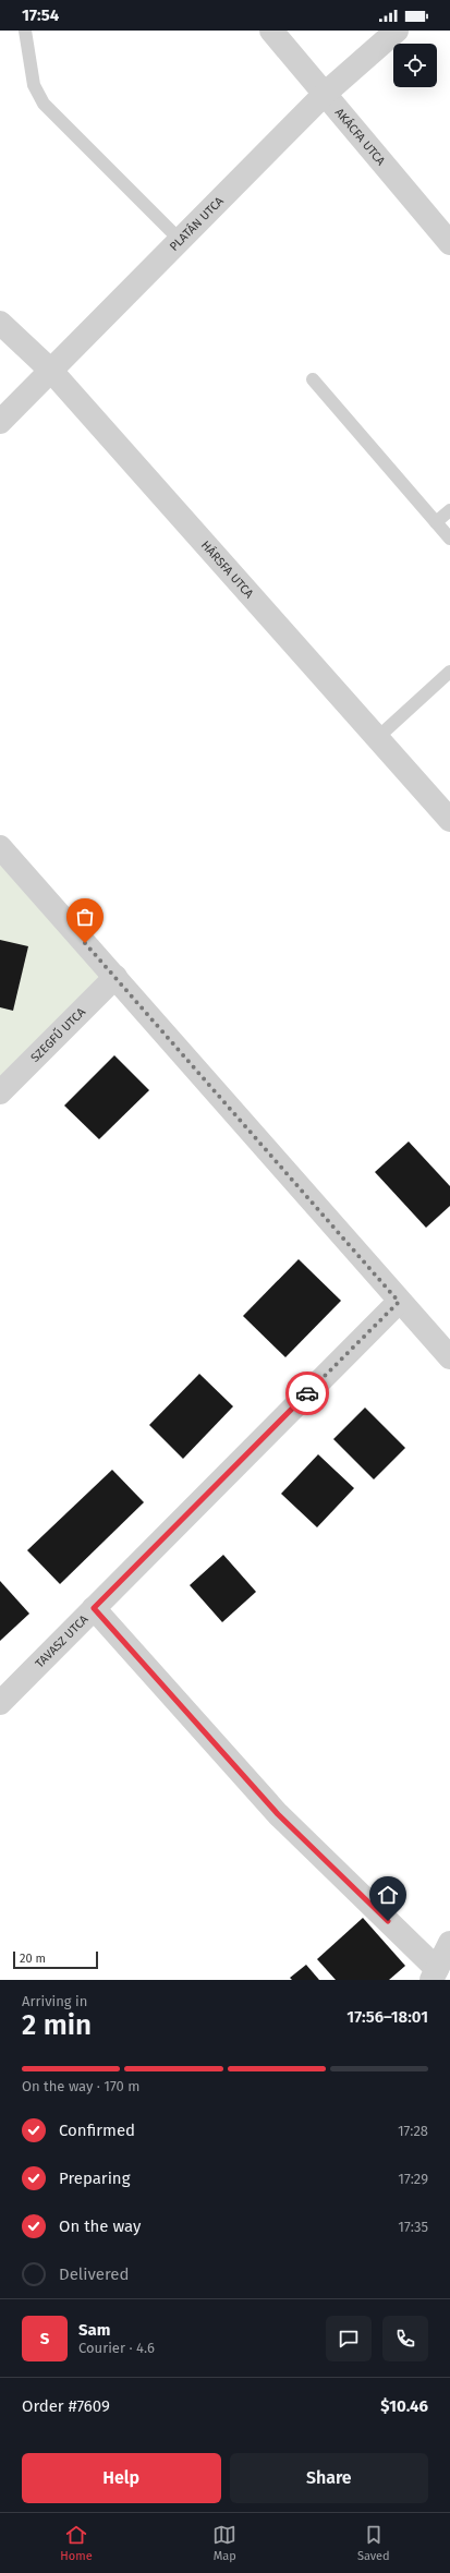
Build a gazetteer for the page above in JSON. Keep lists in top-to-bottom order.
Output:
{
  "streets": {
    "street": [
      "AKÁCFA UTCA",
      "PLATÁN UTCA",
      "HÁRSFA UTCA",
      "SZEGFŰ UTCA",
      "TAVASZ UTCA"
    ]
  },
  "crossings": [
    ["AKÁCFA UTCA", "PLATÁN UTCA"],
    ["PLATÁN UTCA", "HÁRSFA UTCA"]
  ],
  "scale_bar": "20 m",
  "page": {
    "status": "17:54",
    "scale": "20 m",
    "heading": ["2 min", "Arriving in", "17:56–18:01"],
    "panel": [
      "Sam",
      "Courier · 4.6",
      "Order #7609",
      "$10.46"
    ],
    "bar": "On the way · 170 m",
    "list": [
      ["Confirmed", "17:28"],
      ["Preparing", "17:29"],
      ["On the way", "17:35"],
      "Delivered"
    ],
    "round": "S",
    "buttons": ["Help", "Share"],
    "tabs": ["Home", "Map", "Saved"]
  }
}
